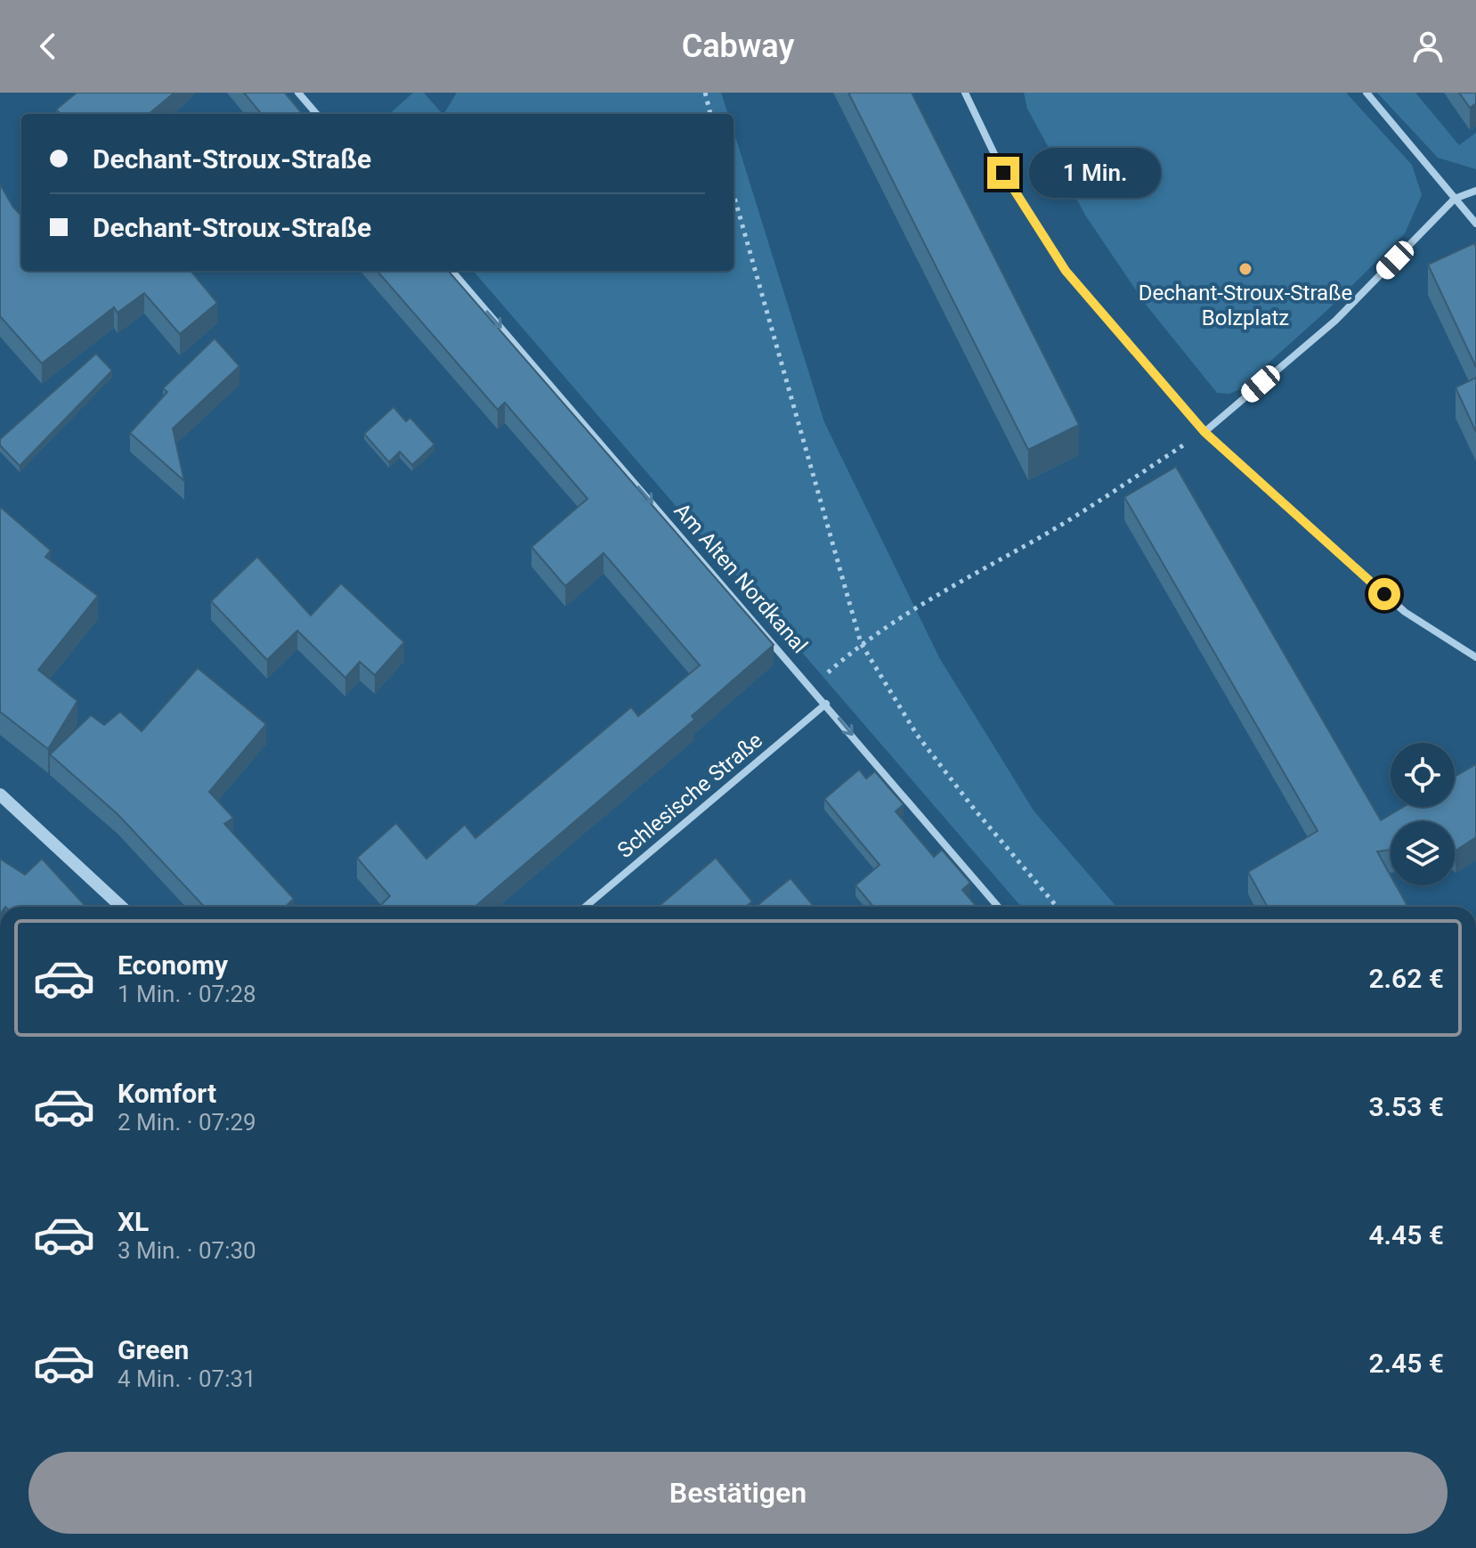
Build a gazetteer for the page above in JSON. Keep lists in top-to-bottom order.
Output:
{
  "streets": {
    "street": ["Am Alten Nordkanal", "Schlesische Straße"]
  },
  "crossings": [
    ["Am Alten Nordkanal", "Schlesische Straße"]
  ],
  "one_way": ["Am Alten Nordkanal"],
  "places": ["Dechant-Stroux-Straße Bolzplatz"],
  "page": {
    "header": "Cabway",
    "banner": ["Dechant-Stroux-Straße", "Dechant-Stroux-Straße"],
    "bubble": "1 Min.",
    "list": [
      {
        "name": "Economy",
        "note": "1 Min. · 07:28",
        "value": "2.62 €"
      },
      {
        "name": "Komfort",
        "note": "2 Min. · 07:29",
        "value": "3.53 €"
      },
      {
        "name": "XL",
        "note": "3 Min. · 07:30",
        "value": "4.45 €"
      },
      {
        "name": "Green",
        "note": "4 Min. · 07:31",
        "value": "2.45 €"
      }
    ],
    "buttons": "Bestätigen"
  }
}
